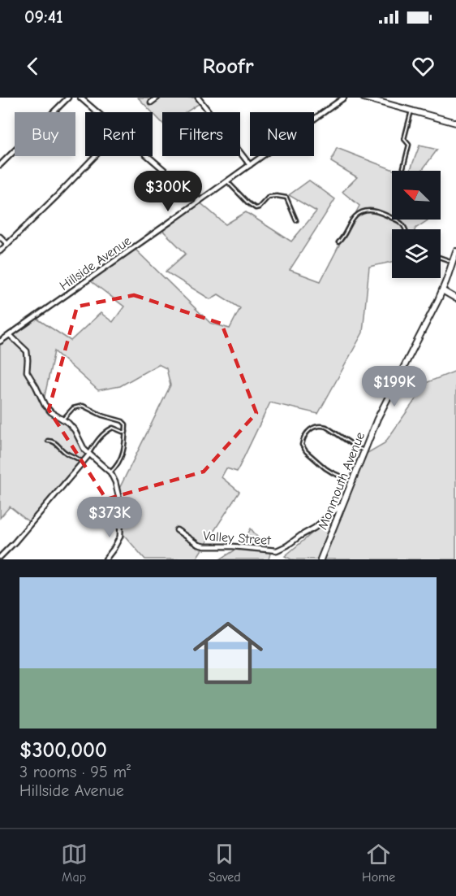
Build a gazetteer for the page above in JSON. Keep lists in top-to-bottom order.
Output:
{
  "streets": {
    "street": ["Hillside Avenue", "Monmouth Avenue", "Valley Street"]
  },
  "crossings": [
    ["Monmouth Avenue", "Valley Street"]
  ],
  "north": "top left",
  "page": {
    "status": "09:41",
    "header": "Roofr",
    "chip": [
      "Buy",
      "Rent",
      "Filters",
      "New"
    ],
    "price": ["$300K", "$199K", "$373K"],
    "list": [
      {
        "name": "$300,000",
        "note": "3 rooms · 95 m² · Hillside Avenue"
      }
    ],
    "tabs": ["Map", "Saved", "Home"]
  }
}
